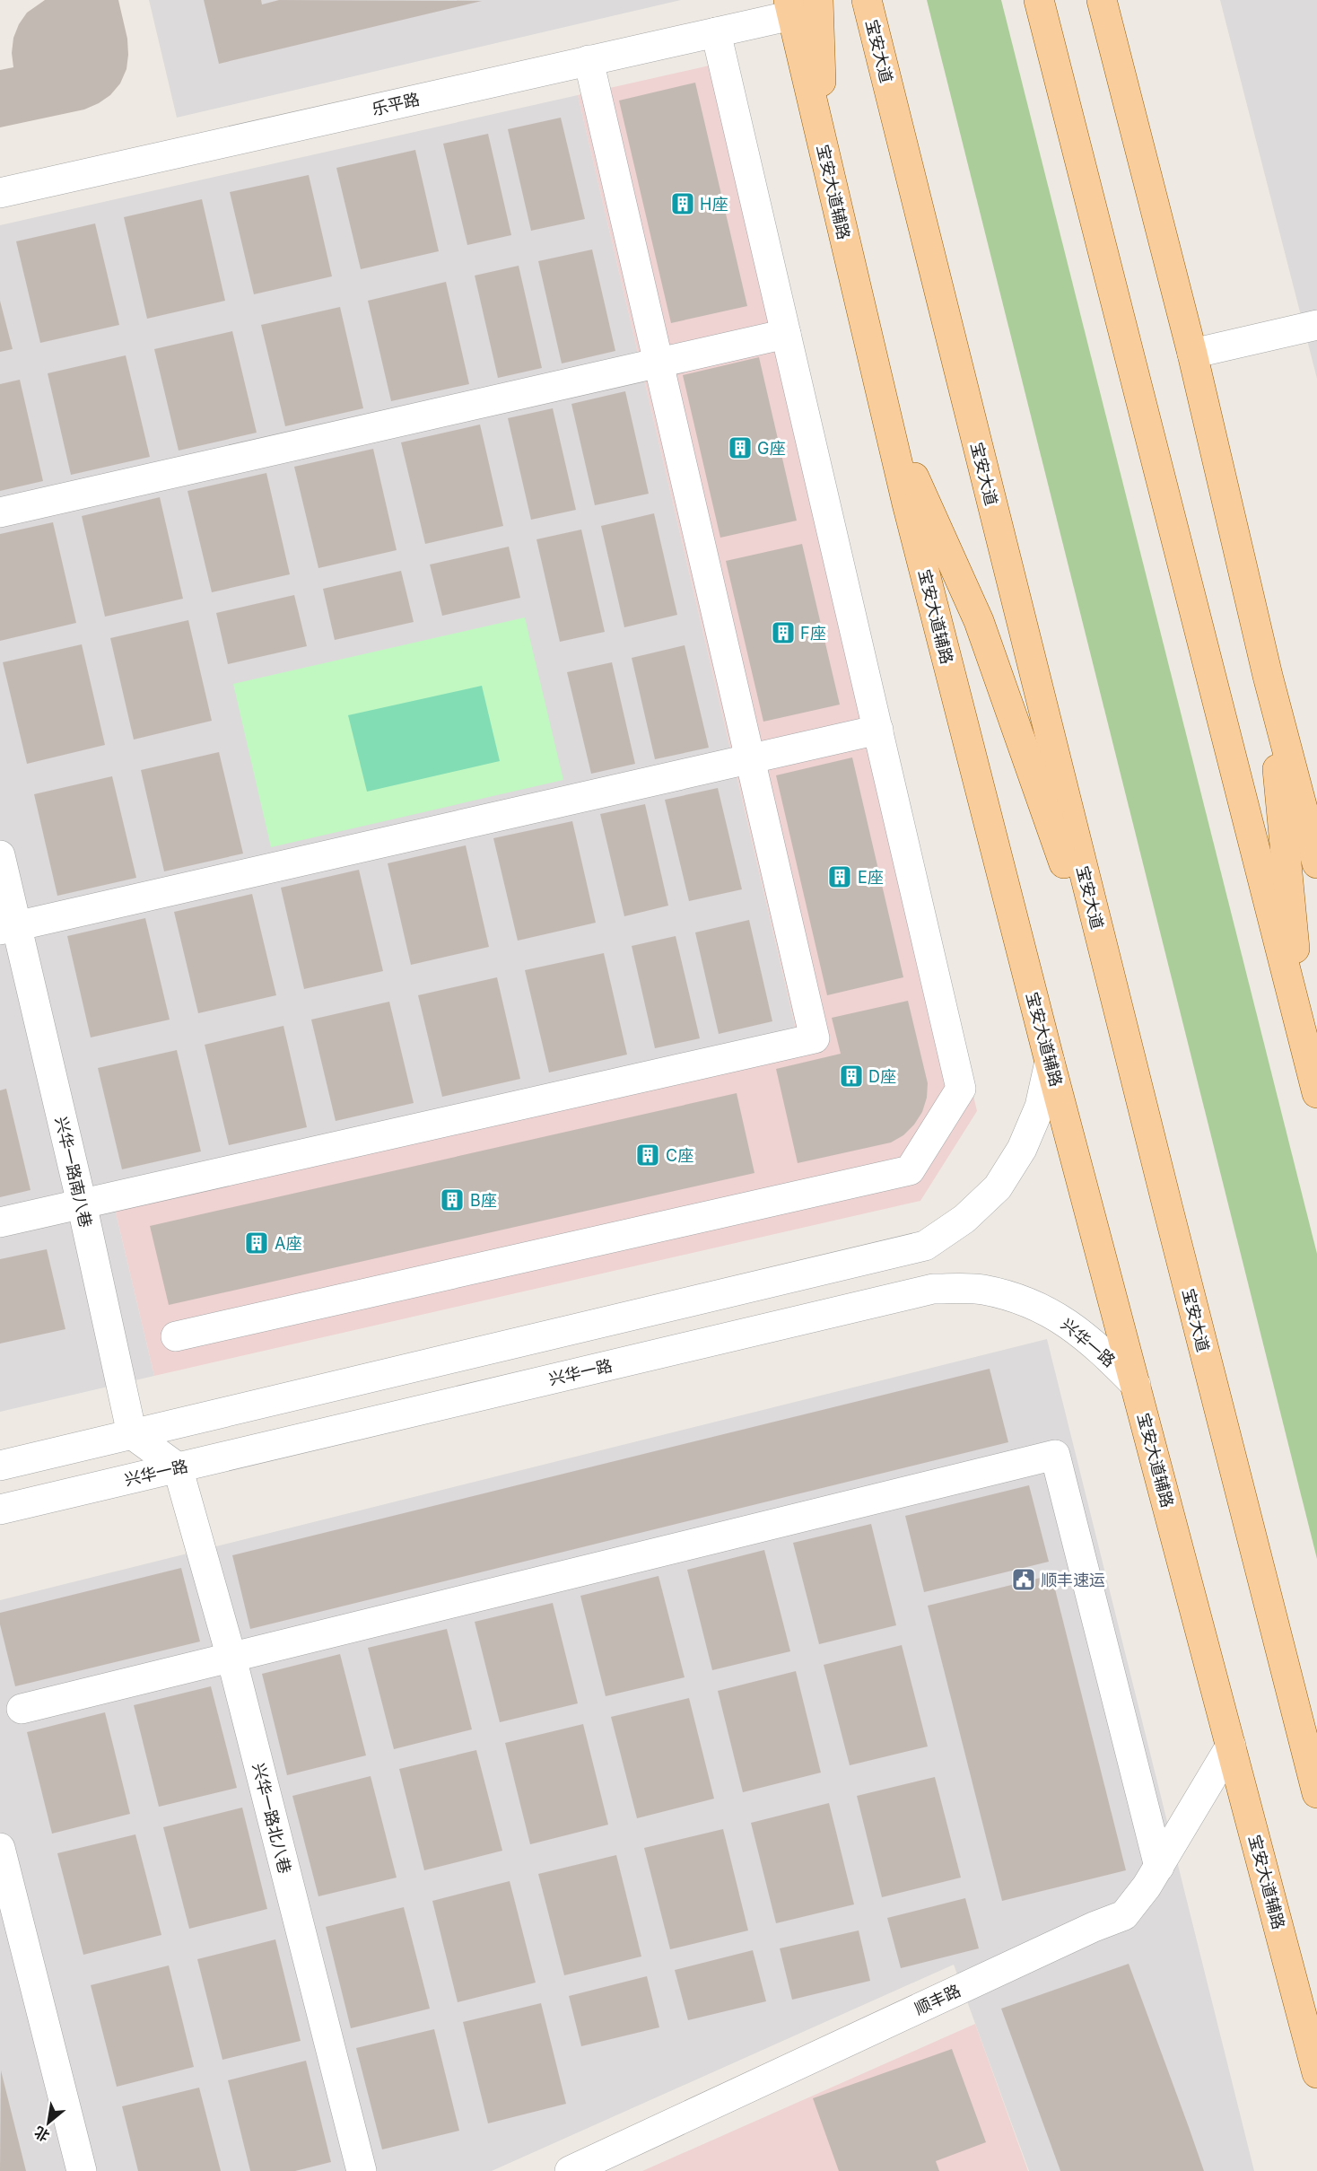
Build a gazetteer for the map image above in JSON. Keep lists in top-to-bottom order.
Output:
{
  "streets": {
    "main road": ["宝安大道", "宝安大道辅路"],
    "street": [
      "乐平路",
      "兴华一路南八巷",
      "兴华一路",
      "兴华一路北八巷",
      "顺丰路"
    ]
  },
  "crossings": [
    ["乐平路", "宝安大道辅路"],
    ["宝安大道辅路", "兴华一路"],
    ["宝安大道辅路", "顺丰路"],
    ["兴华一路", "兴华一路北八巷"]
  ],
  "places": {
    "building": [
      "H座",
      "G座",
      "F座",
      "E座",
      "D座",
      "C座",
      "B座",
      "A座"
    ],
    "public building": ["顺丰速运"]
  },
  "north": "bottom left"
}
